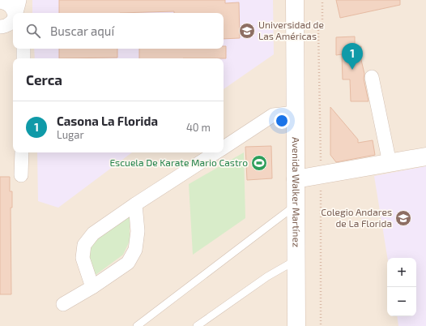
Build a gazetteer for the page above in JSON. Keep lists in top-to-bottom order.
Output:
{
  "streets": {
    "main road": ["Avenida Walker Martínez"]
  },
  "places": {
    "school or university": ["Universidad de Las Américas", "Colegio Andares de La Florida"],
    "sports": ["Escuela De Karate Mario Castro"]
  },
  "page": {
    "search": "Buscar aquí",
    "pins": "1",
    "heading": "Cerca",
    "list": [
      {
        "mark": "1",
        "name": "Casona La Florida",
        "note": "Lugar",
        "value": "40 m"
      }
    ],
    "map_buttons": ["+", "−"]
  }
}
